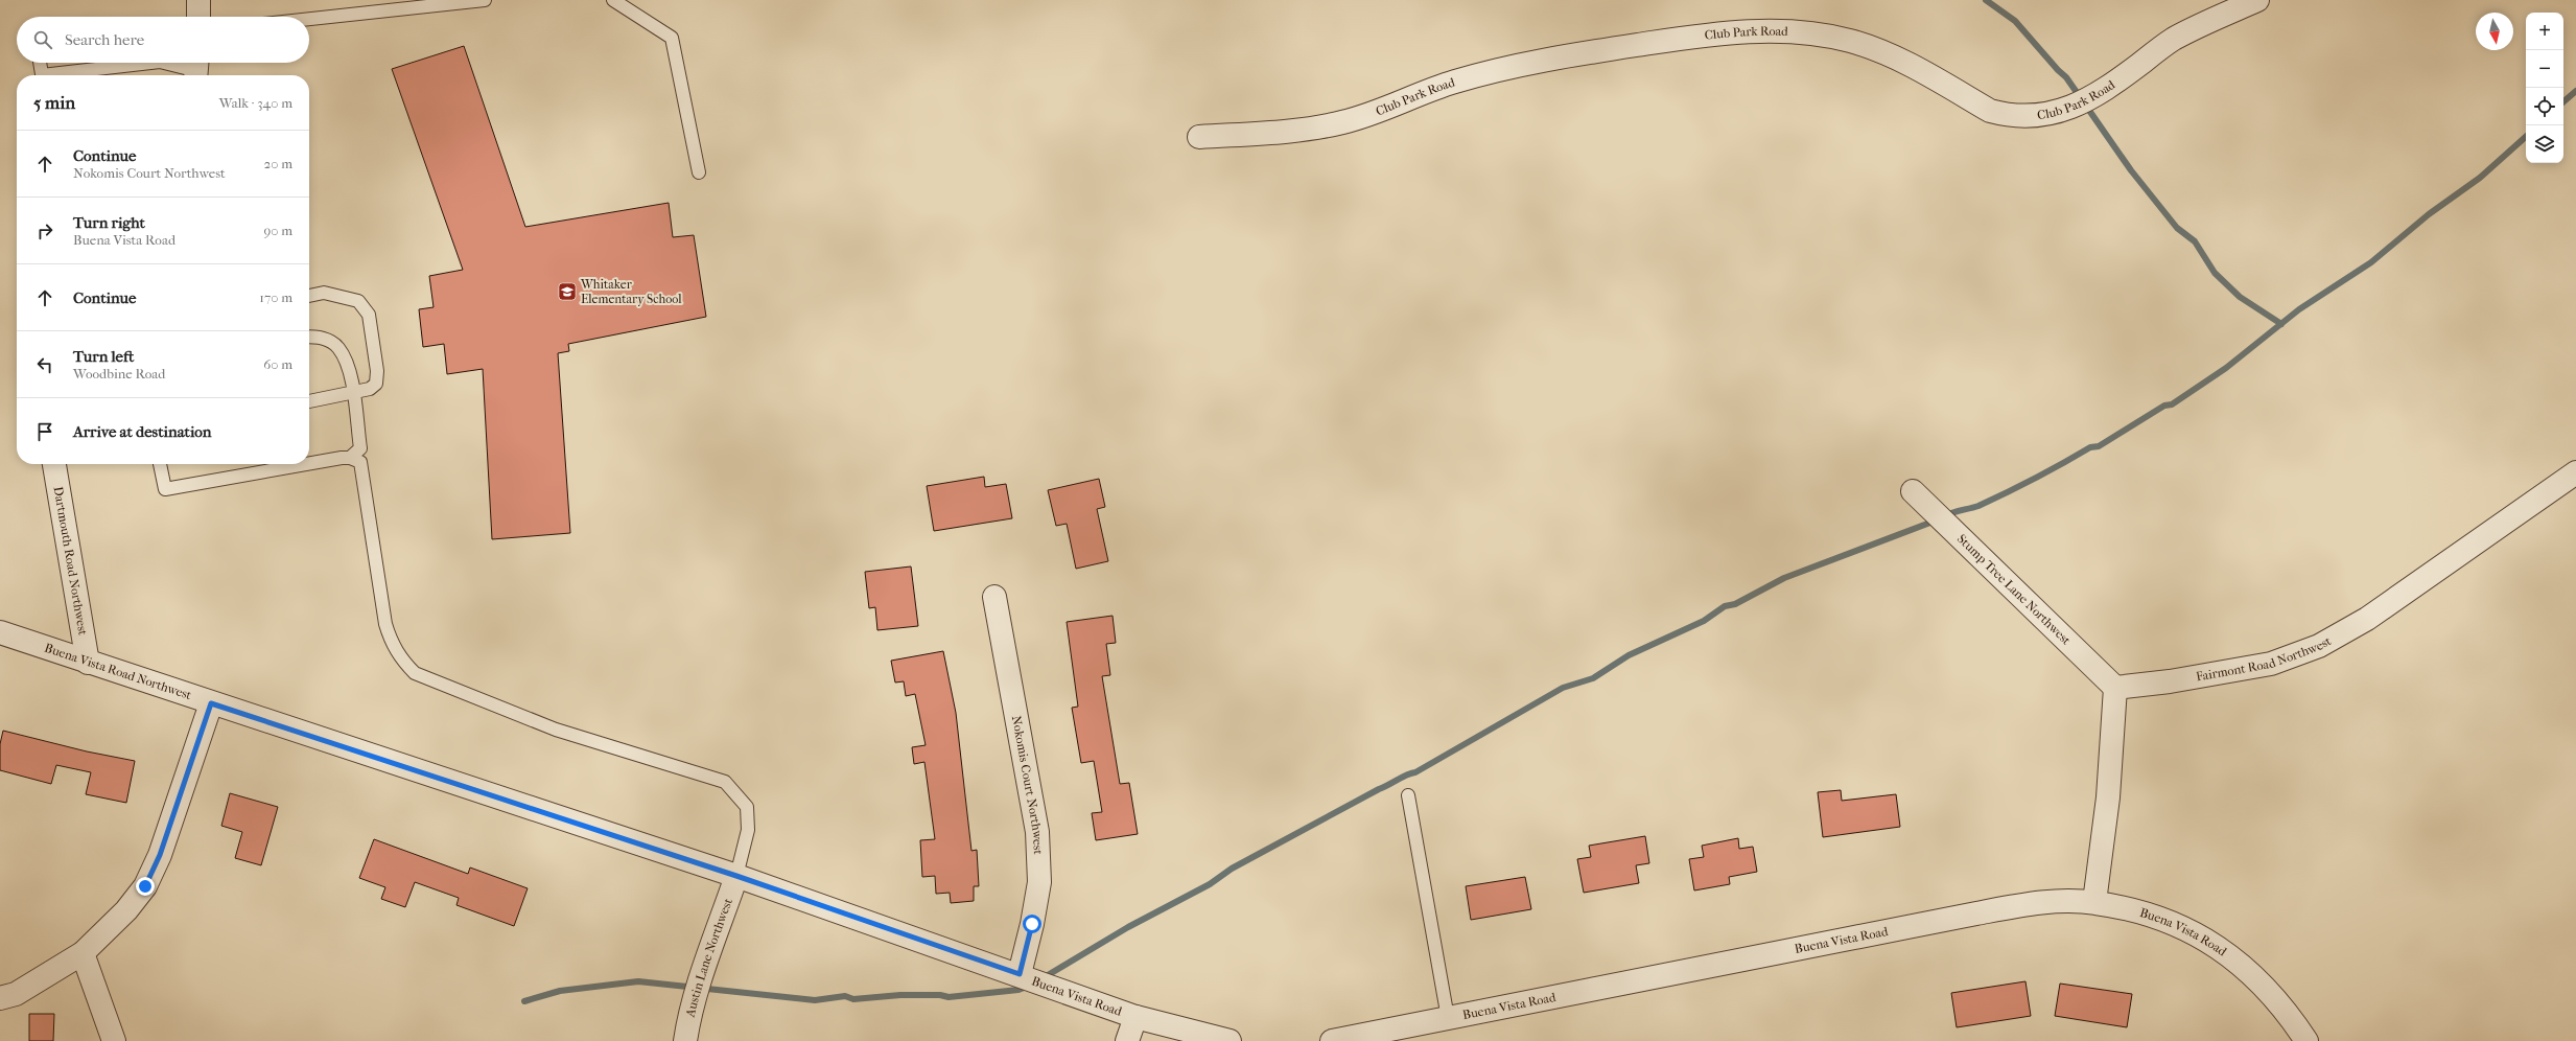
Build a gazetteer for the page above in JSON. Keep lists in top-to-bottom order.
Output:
{
  "streets": {
    "street": [
      "Club Park Road",
      "Dartmouth Road Northwest",
      "Stump Tree Lane Northwest",
      "Fairmont Road Northwest",
      "Buena Vista Road Northwest",
      "Nokomis Court Northwest",
      "Buena Vista Road",
      "Austin Lane Northwest"
    ]
  },
  "crossings": [
    ["Dartmouth Road Northwest", "Buena Vista Road Northwest"],
    ["Stump Tree Lane Northwest", "Fairmont Road Northwest"],
    ["Buena Vista Road Northwest", "Buena Vista Road"],
    ["Buena Vista Road Northwest", "Austin Lane Northwest"],
    ["Nokomis Court Northwest", "Buena Vista Road"],
    ["Buena Vista Road", "Austin Lane Northwest"]
  ],
  "places": {
    "school or university": ["Whitaker Elementary School"]
  },
  "north": "bottom",
  "page": {
    "map_buttons": ["+", "−"],
    "search": "Search here",
    "heading": ["5 min", "Walk · 340 m"],
    "list": [
      ["Continue", "Nokomis Court Northwest", "20 m"],
      ["Turn right", "Buena Vista Road", "90 m"],
      ["Continue", "170 m"],
      ["Turn left", "Woodbine Road", "60 m"],
      "Arrive at destination"
    ]
  }
}
